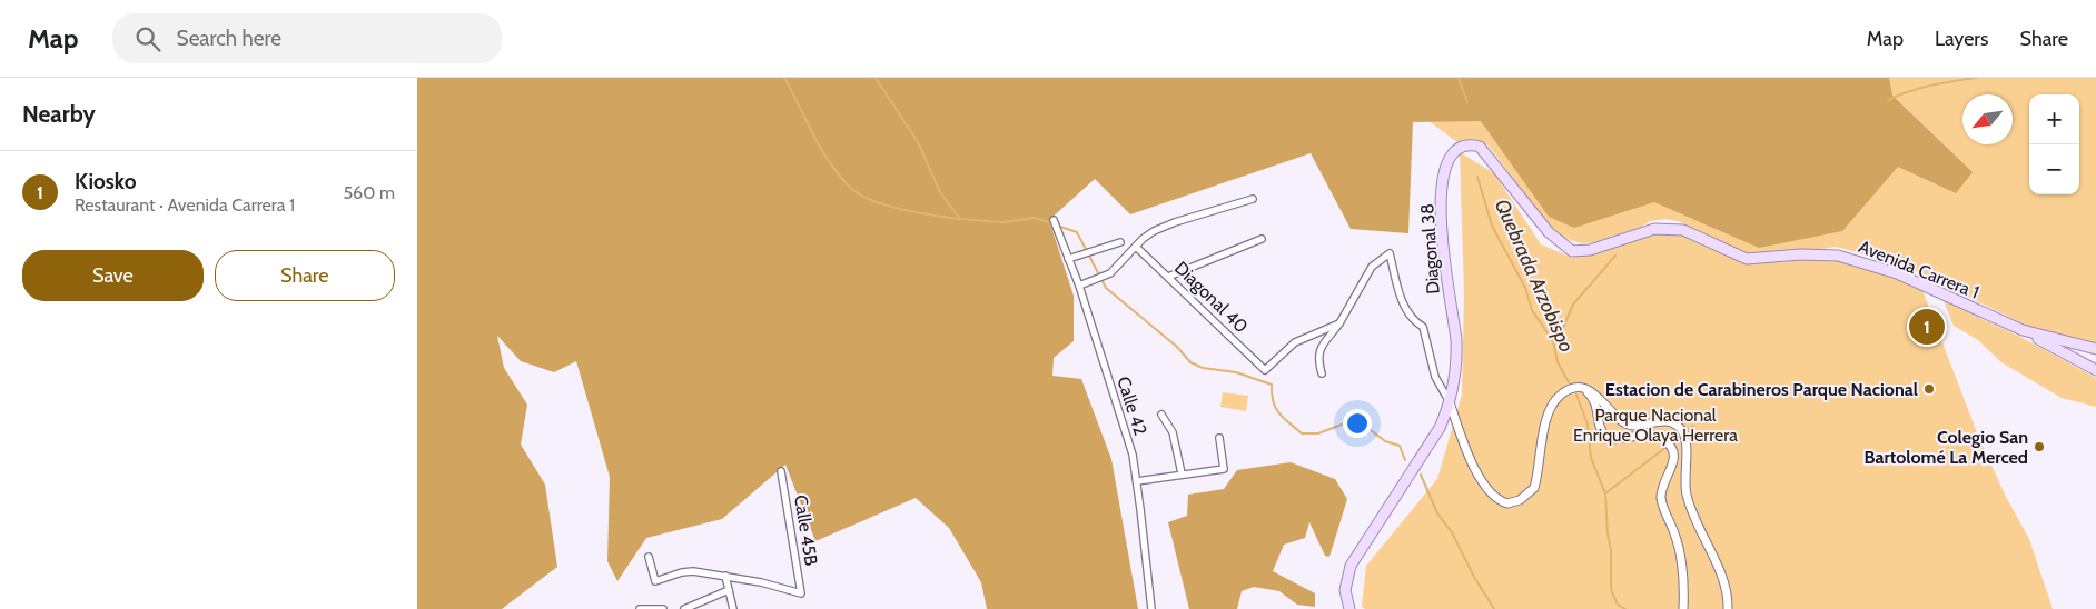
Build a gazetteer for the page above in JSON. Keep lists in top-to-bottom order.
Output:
{
  "streets": {
    "main road": ["Diagonal 38", "Avenida Carrera 1"],
    "street": ["Diagonal 40", "Calle 42", "Calle 45B"]
  },
  "crossings": [
    ["Diagonal 38", "Avenida Carrera 1"]
  ],
  "water": ["Quebrada Arzobispo"],
  "parks": ["Parque Nacional Enrique Olaya Herrera"],
  "places": ["Estacion de Carabineros Parque Nacional", "Colegio San Bartolomé La Merced"],
  "north": "bottom left",
  "page": {
    "header": "Map",
    "search": "Search here",
    "nav": ["Map", "Layers", "Share"],
    "heading": "Nearby",
    "map_buttons": ["+", "−"],
    "list": [
      {
        "mark": "1",
        "name": "Kiosko",
        "note": "Restaurant · Avenida Carrera 1",
        "value": "560 m"
      }
    ],
    "buttons": ["Save", "Share"],
    "pins": "1"
  }
}
